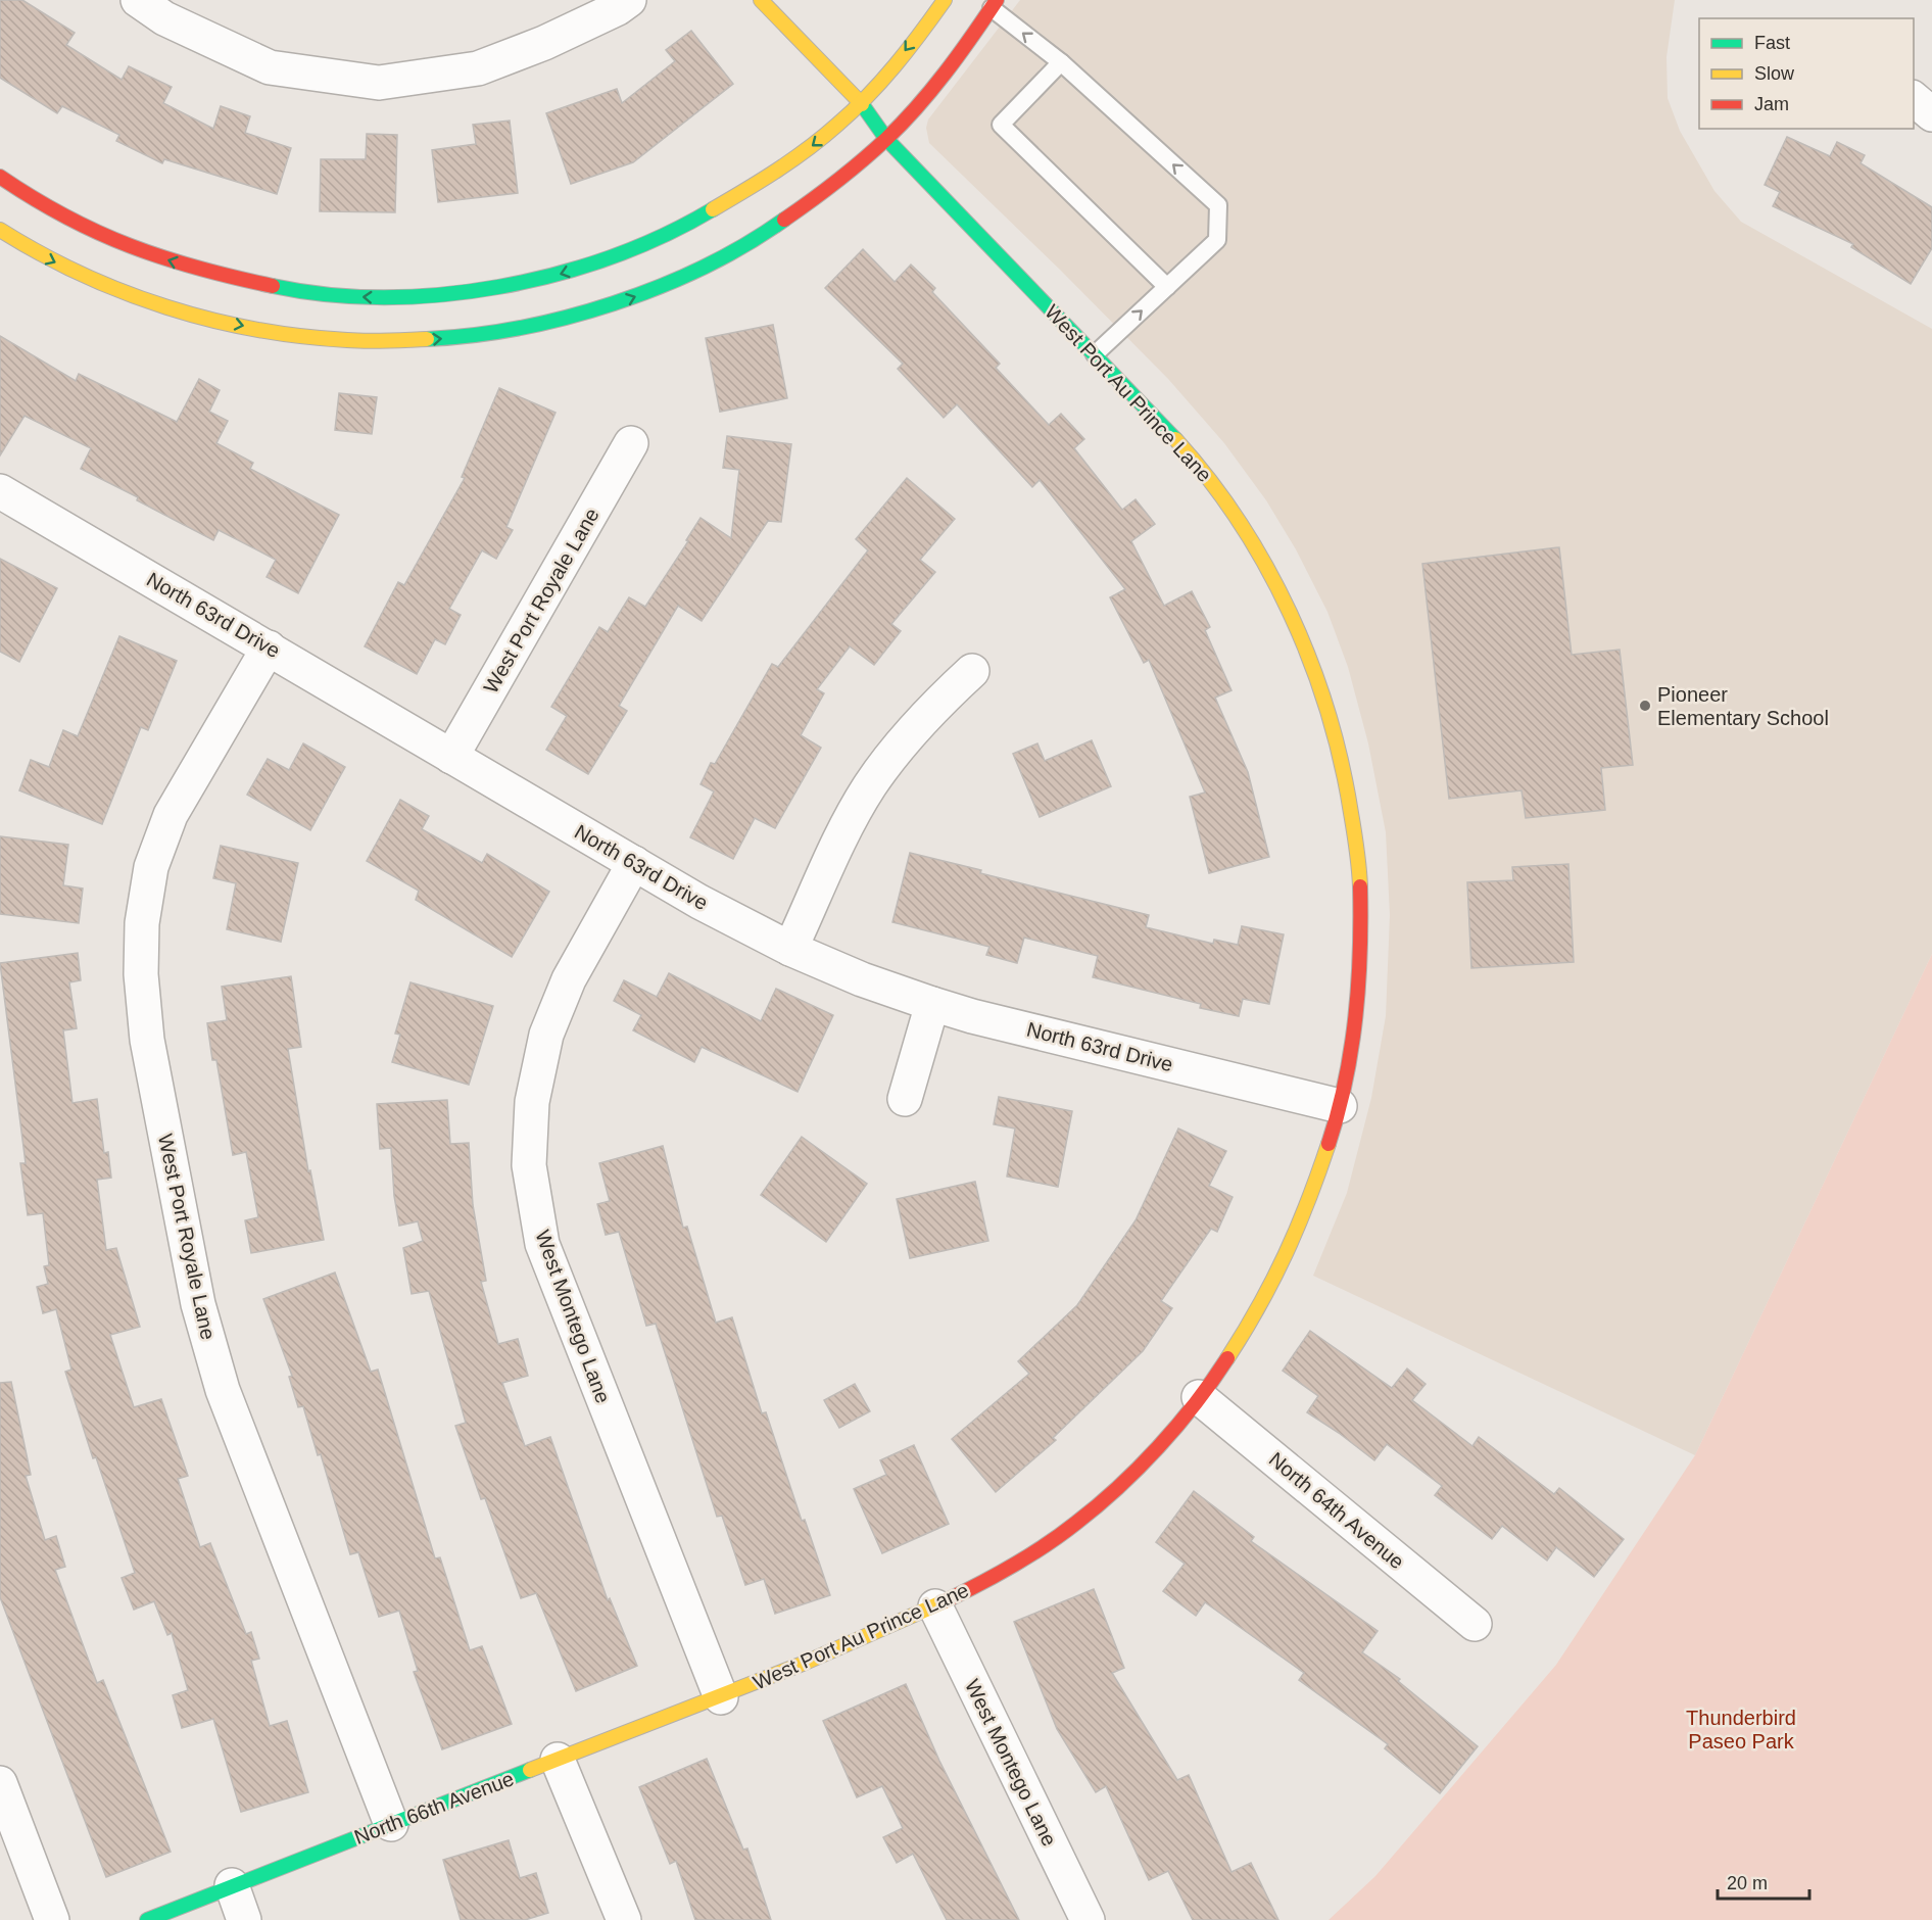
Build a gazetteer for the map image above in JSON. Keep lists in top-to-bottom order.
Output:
{
  "streets": {
    "street": [
      "West Port Au Prince Lane",
      "West Port Royale Lane",
      "North 63rd Drive",
      "West Montego Lane",
      "North 64th Avenue",
      "North 66th Avenue"
    ]
  },
  "crossings": [
    ["West Port Au Prince Lane", "North 63rd Drive"],
    ["West Port Au Prince Lane", "West Montego Lane"],
    ["West Port Au Prince Lane", "North 64th Avenue"],
    ["West Port Au Prince Lane", "North 66th Avenue"],
    ["West Port Royale Lane", "North 63rd Drive"],
    ["West Port Royale Lane", "North 66th Avenue"],
    ["North 63rd Drive", "West Montego Lane"],
    ["West Montego Lane", "North 66th Avenue"]
  ],
  "parks": ["Thunderbird Paseo Park"],
  "places": ["Pioneer Elementary School"],
  "legend": ["Fast", "Slow", "Jam"],
  "scale_bar": "20 m"
}
